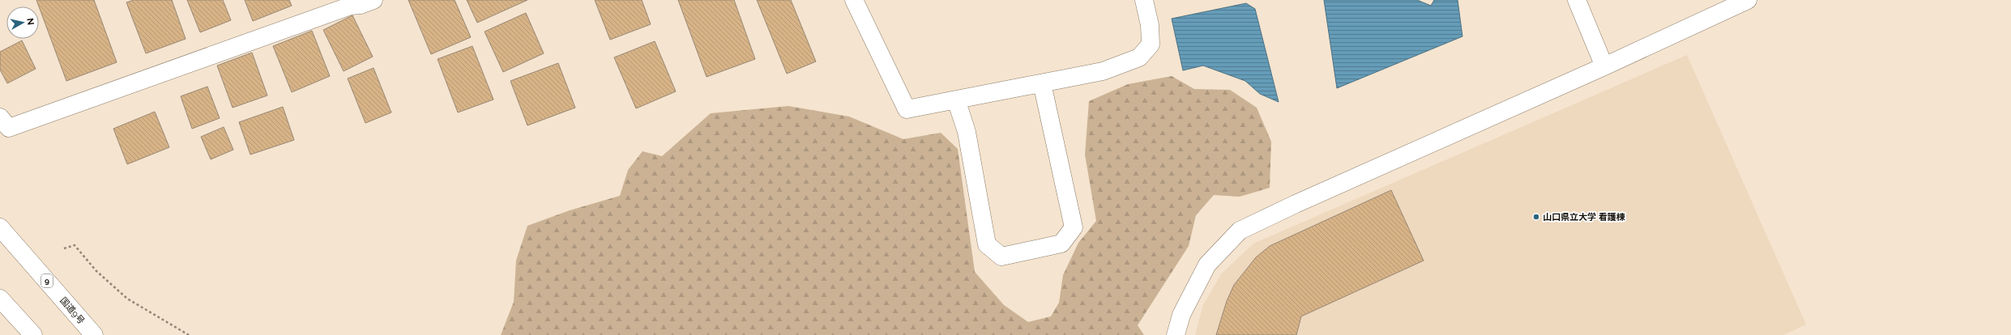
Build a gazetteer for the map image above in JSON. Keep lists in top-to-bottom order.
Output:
{
  "streets": {
    "main road": ["9", "国道9号"]
  },
  "places": ["山口県立大学 看護棟"],
  "north": "right"
}
